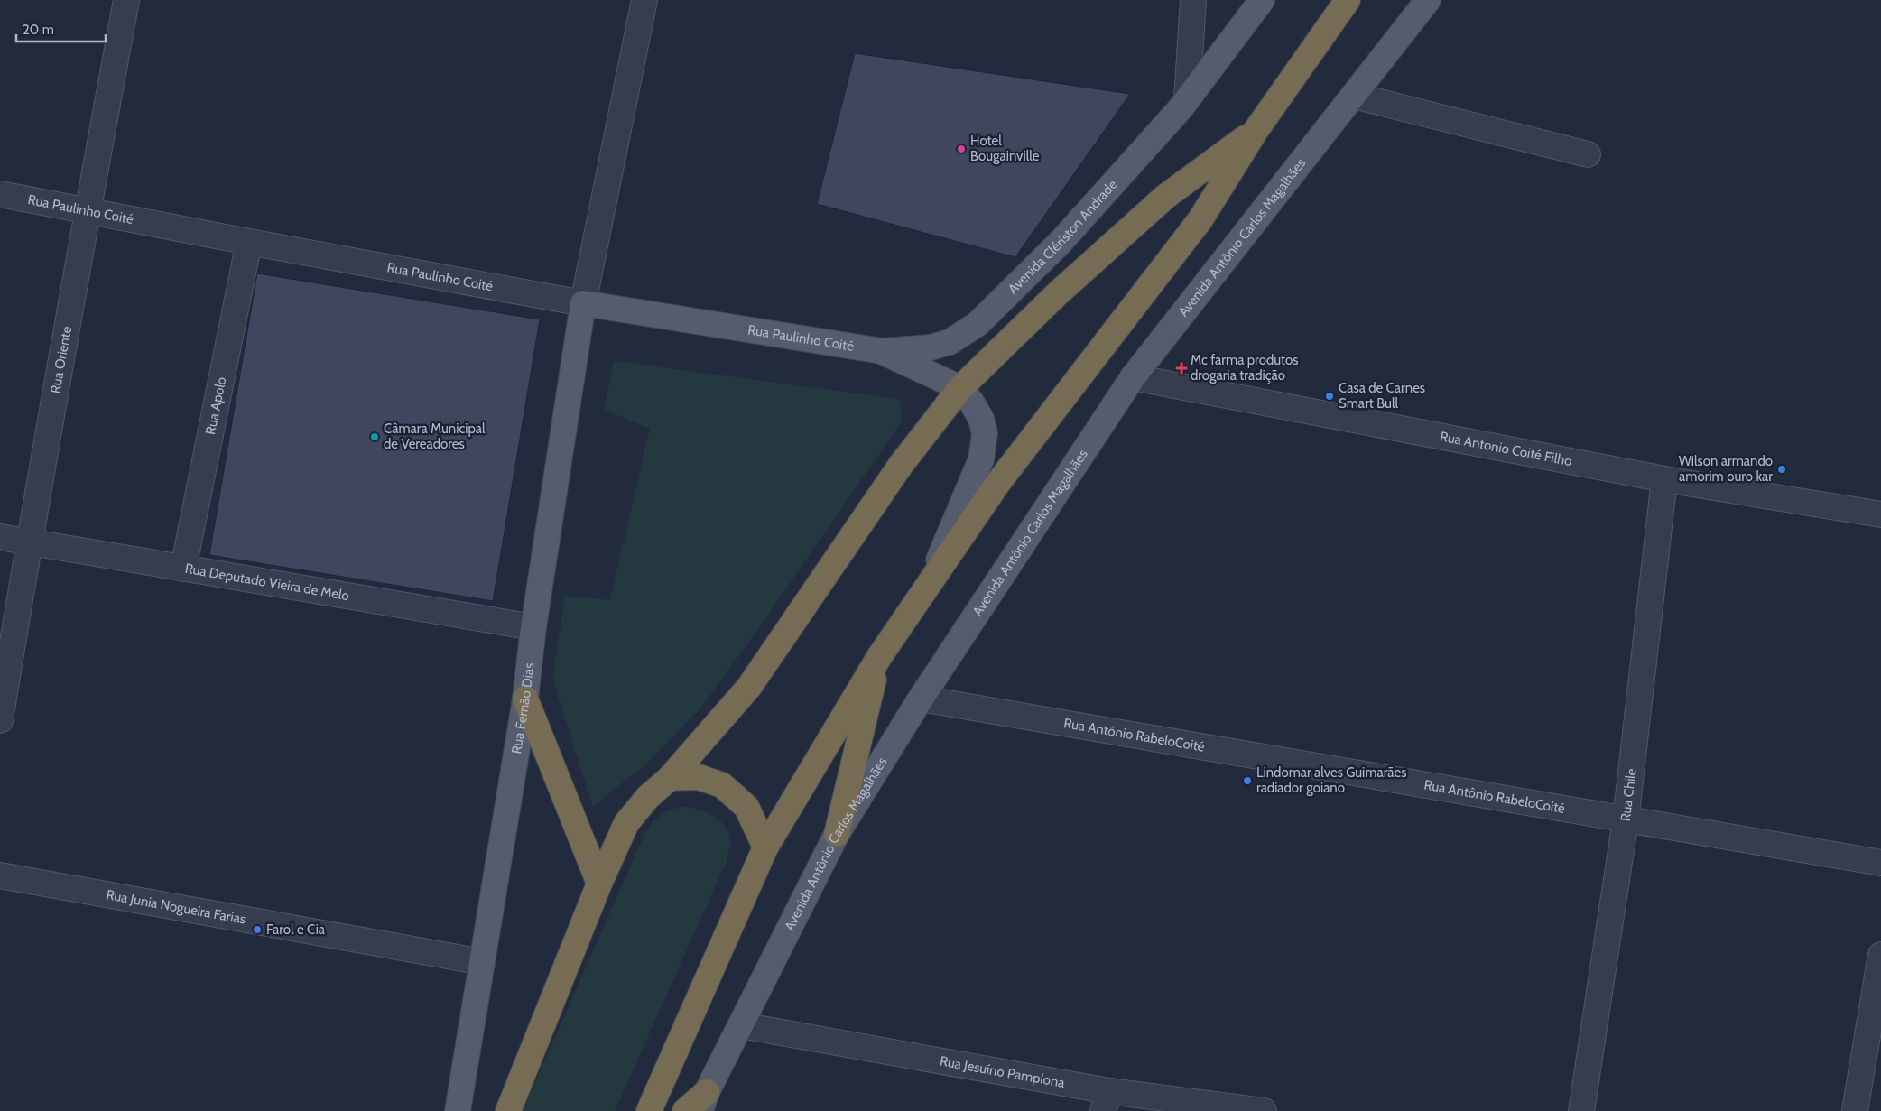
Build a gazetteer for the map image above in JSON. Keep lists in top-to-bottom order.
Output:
{
  "streets": {
    "main road": [
      "Rua Paulinho Coité",
      "Avenida Clériston Andrade",
      "Avenida Antônio Carlos Magalhães",
      "Rua Fernão Dias"
    ],
    "street": [
      "Rua Oriente",
      "Rua Apolo",
      "Rua Antonio Coité Filho",
      "Rua Deputado Vieira de Melo",
      "Rua Antônio RabeloCoité",
      "Rua Chile",
      "Rua Junia Nogueira Farias",
      "Rua Jesuíno Pamplona"
    ]
  },
  "crossings": [
    ["Rua Paulinho Coité", "Avenida Clériston Andrade"],
    ["Rua Paulinho Coité", "Rua Oriente"],
    ["Rua Paulinho Coité", "Rua Apolo"],
    ["Rua Paulinho Coité", "Rua Fernão Dias"],
    ["Avenida Antônio Carlos Magalhães", "Rua Antonio Coité Filho"],
    ["Avenida Antônio Carlos Magalhães", "Rua Antônio RabeloCoité"],
    ["Avenida Antônio Carlos Magalhães", "Rua Jesuíno Pamplona"],
    ["Rua Oriente", "Rua Deputado Vieira de Melo"],
    ["Rua Apolo", "Rua Deputado Vieira de Melo"],
    ["Rua Antonio Coité Filho", "Rua Chile"],
    ["Rua Deputado Vieira de Melo", "Rua Fernão Dias"],
    ["Rua Fernão Dias", "Rua Junia Nogueira Farias"],
    ["Rua Antônio RabeloCoité", "Rua Chile"]
  ],
  "places": {
    "other": [
      "Hotel Bougainville",
      "Casa de Carnes Smart Bull",
      "Câmara Municipal de Vereadores",
      "Wilson armando amorim ouro kar",
      "Lindomar alves Guimarães radiador goiano",
      "Farol e Cia"
    ],
    "health": ["Mc farma produtos drogaria tradição"]
  },
  "scale_bar": "20 m"
}
